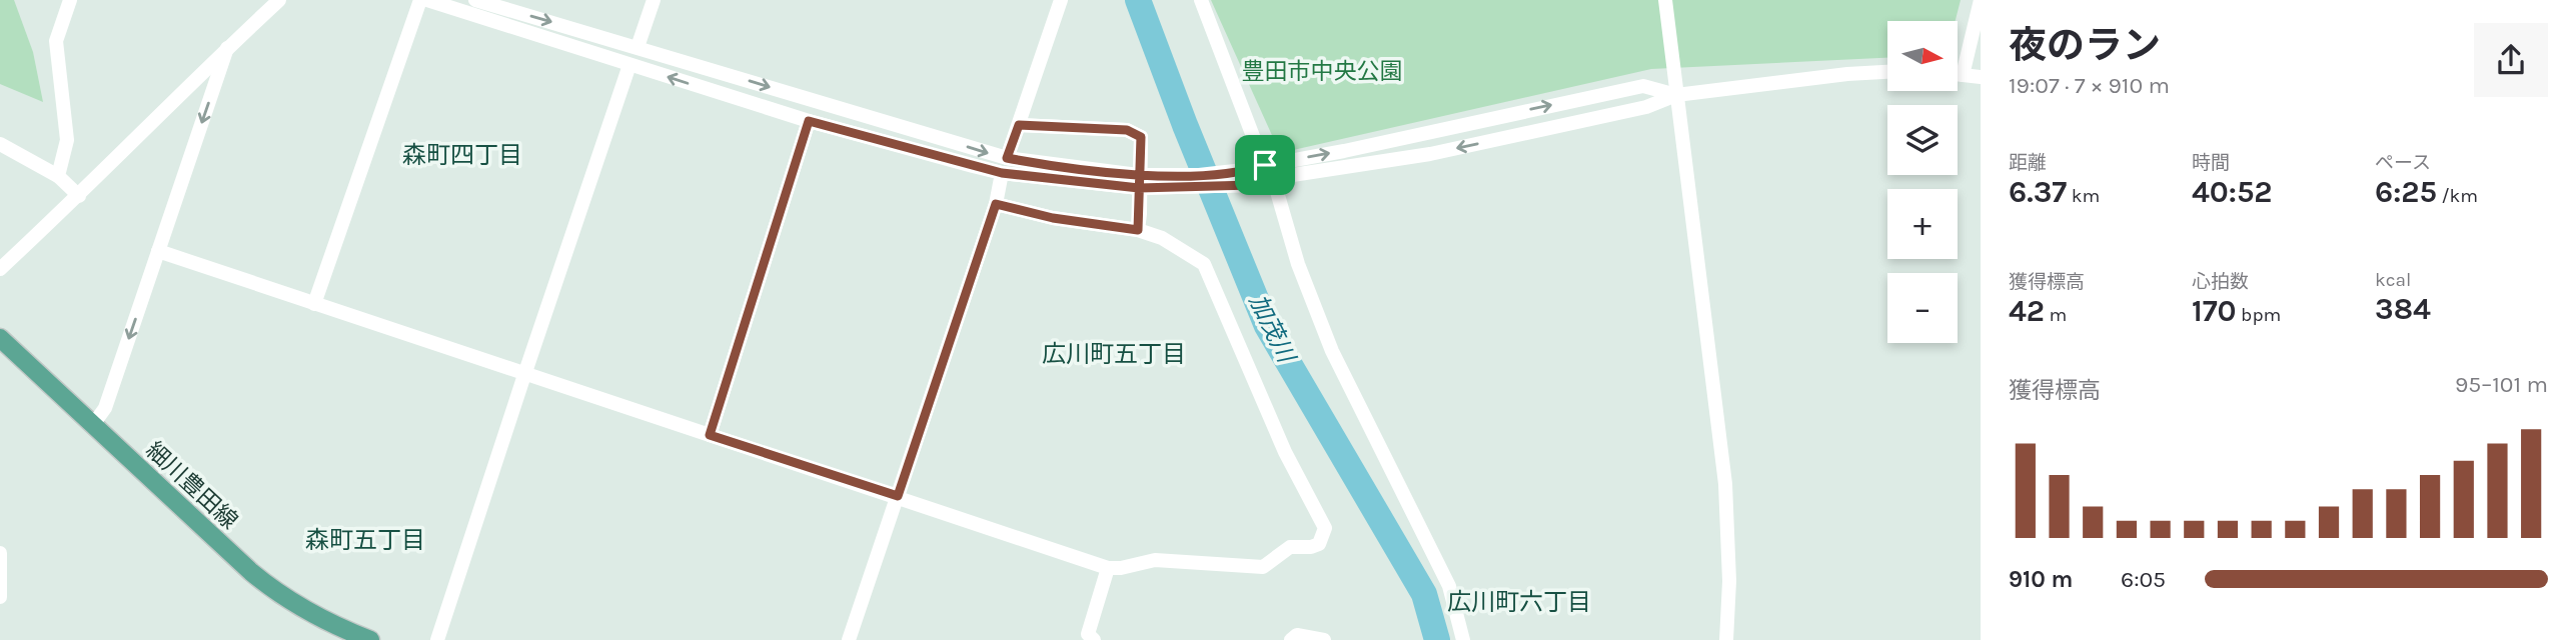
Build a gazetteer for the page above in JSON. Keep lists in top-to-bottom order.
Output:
{
  "streets": {
    "main road": ["細川豊田線"]
  },
  "districts": [
    "森町四丁目",
    "広川町五丁目",
    "森町五丁目",
    "広川町六丁目"
  ],
  "water": ["加茂川"],
  "parks": ["豊田市中央公園"],
  "north": "right",
  "page": {
    "heading": ["夜のラン", "19:07 · 7 × 910 m"],
    "map_buttons": ["+", "−"],
    "stats": [
      ["距離", "6.37 km"],
      ["時間", "40:52"],
      ["ペース", "6:25 /km"],
      ["獲得標高", "42 m"],
      ["心拍数", "170 bpm"],
      ["kcal", "384"]
    ],
    "chart": ["獲得標高", "95–101 m"],
    "list": [
      {
        "name": "910 m",
        "note": "6:05"
      }
    ]
  }
}
